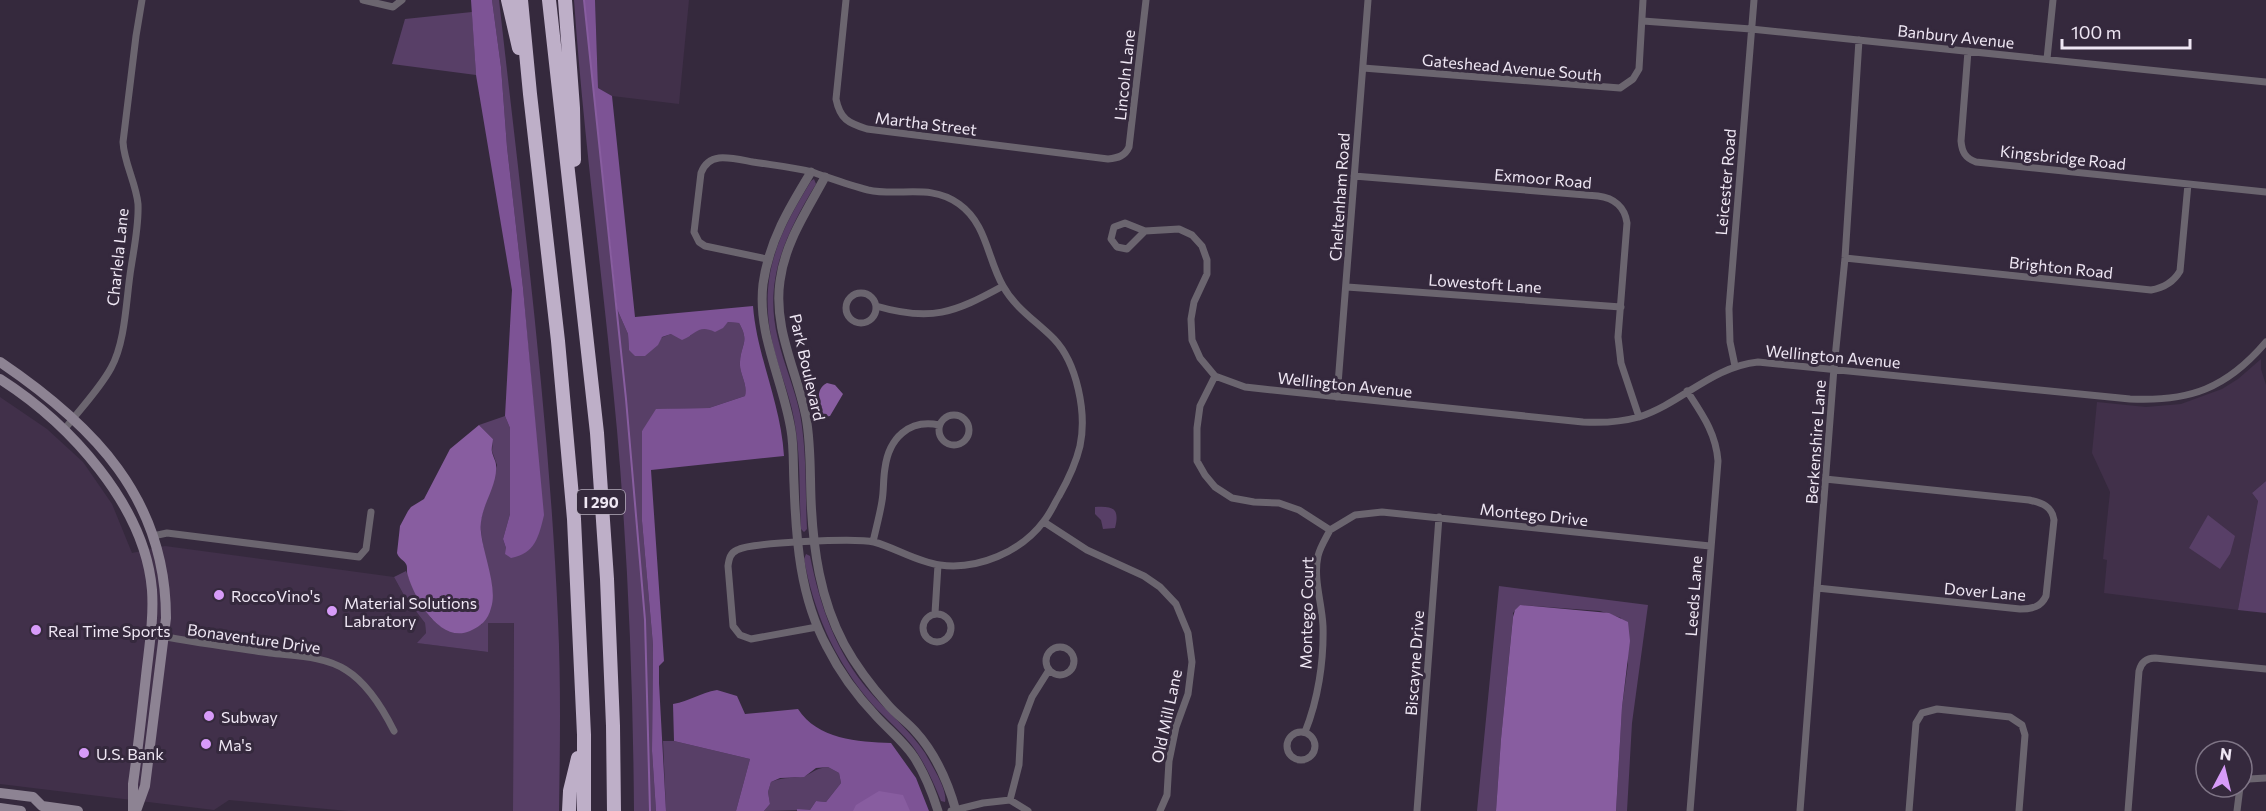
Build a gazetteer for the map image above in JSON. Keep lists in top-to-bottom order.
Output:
{
  "streets": {
    "highway": ["I 290"],
    "street": [
      "Banbury Avenue",
      "Gateshead Avenue South",
      "Lincoln Lane",
      "Martha Street",
      "Kingsbridge Road",
      "Exmoor Road",
      "Leicester Road",
      "Cheltenham Road",
      "Charlela Lane",
      "Brighton Road",
      "Lowestoft Lane",
      "Wellington Avenue",
      "Park Boulevard",
      "Berkenshire Lane",
      "Montego Drive",
      "Dover Lane",
      "Leeds Lane",
      "Montego Court",
      "Bonaventure Drive",
      "Biscayne Drive",
      "Old Mill Lane"
    ]
  },
  "crossings": [
    ["Banbury Avenue", "Gateshead Avenue South"],
    ["Banbury Avenue", "Kingsbridge Road"],
    ["Banbury Avenue", "Leicester Road"],
    ["Banbury Avenue", "Berkenshire Lane"],
    ["Gateshead Avenue South", "Cheltenham Road"],
    ["Lincoln Lane", "Martha Street"],
    ["Kingsbridge Road", "Brighton Road"],
    ["Exmoor Road", "Cheltenham Road"],
    ["Exmoor Road", "Lowestoft Lane"],
    ["Exmoor Road", "Wellington Avenue"],
    ["Leicester Road", "Wellington Avenue"],
    ["Cheltenham Road", "Lowestoft Lane"],
    ["Cheltenham Road", "Wellington Avenue"],
    ["Brighton Road", "Berkenshire Lane"],
    ["Wellington Avenue", "Berkenshire Lane"],
    ["Wellington Avenue", "Leeds Lane"],
    ["Berkenshire Lane", "Dover Lane"],
    ["Montego Drive", "Leeds Lane"],
    ["Montego Drive", "Montego Court"],
    ["Montego Drive", "Biscayne Drive"]
  ],
  "places": [
    "RoccoVino's",
    "Material Solutions Labratory",
    "Real Time Sports",
    "Subway",
    "Ma's",
    "U.S. Bank"
  ],
  "scale_bar": "100 m",
  "north": "top"
}
